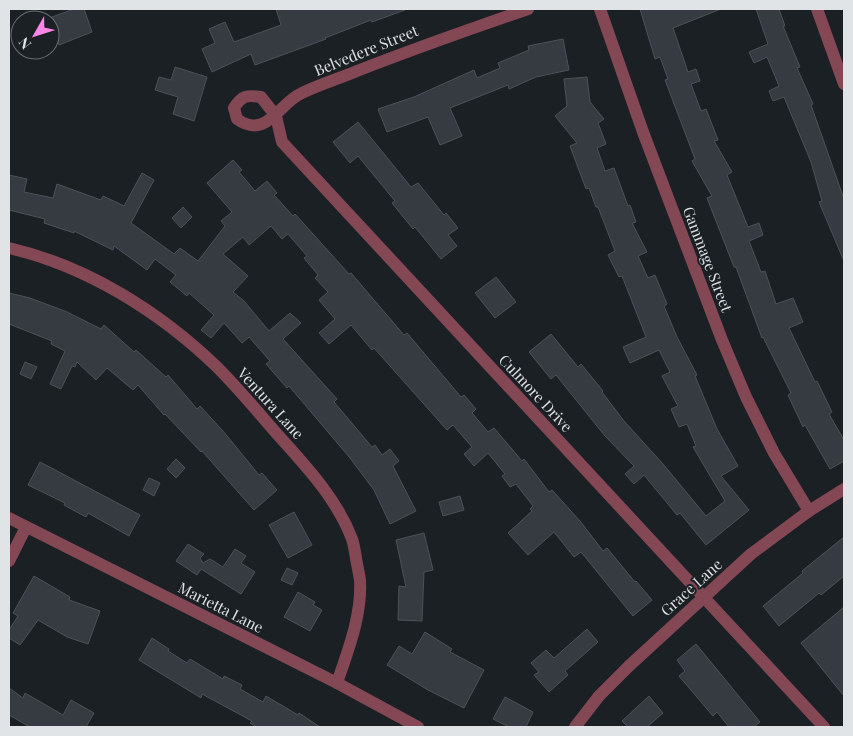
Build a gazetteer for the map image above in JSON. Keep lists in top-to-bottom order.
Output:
{
  "streets": {
    "street": [
      "Belvedere Street",
      "Gammage Street",
      "Culmore Drive",
      "Ventura Lane",
      "Grace Lane",
      "Marietta Lane"
    ]
  },
  "crossings": [
    ["Belvedere Street", "Culmore Drive"],
    ["Gammage Street", "Grace Lane"],
    ["Culmore Drive", "Grace Lane"],
    ["Ventura Lane", "Marietta Lane"]
  ],
  "north": "bottom left"
}
